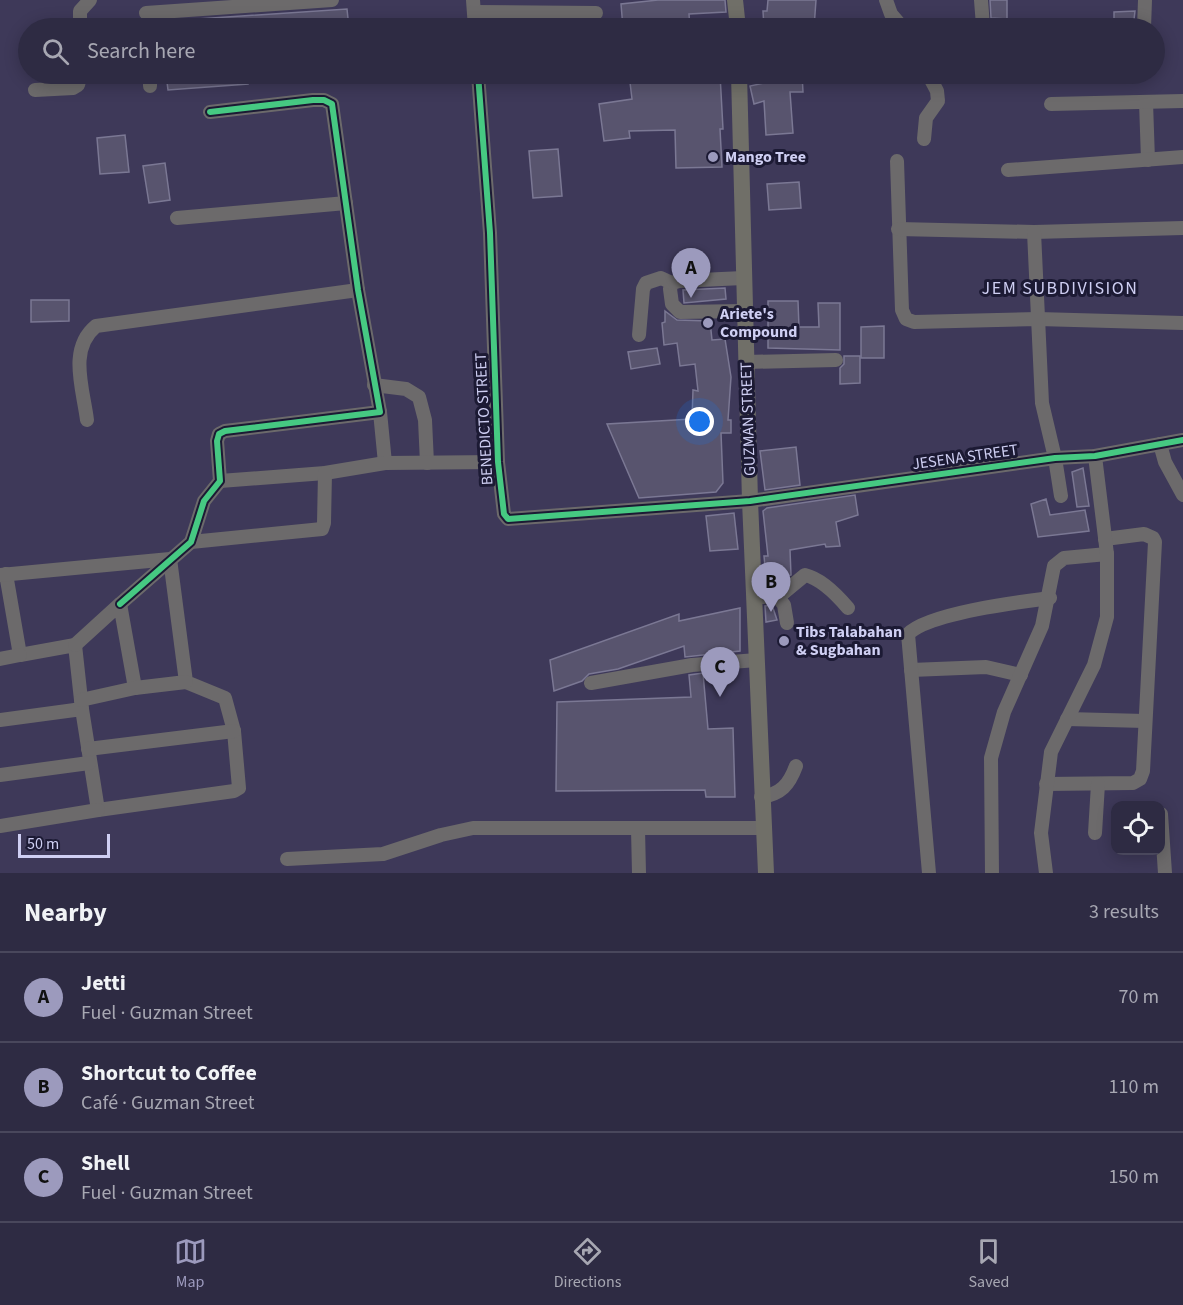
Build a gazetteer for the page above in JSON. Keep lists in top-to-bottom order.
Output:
{
  "streets": {
    "main road": ["GUZMAN STREET"],
    "street": ["BENEDICTO STREET", "JESENA STREET"]
  },
  "crossings": [
    ["BENEDICTO STREET", "GUZMAN STREET"],
    ["BENEDICTO STREET", "JESENA STREET"],
    ["GUZMAN STREET", "JESENA STREET"]
  ],
  "districts": ["JEM SUBDIVISION"],
  "places": ["Mango Tree", "Ariete's Compound", "Tibs Talabahan & Sugbahan"],
  "scale_bar": "50 m",
  "page": {
    "search": "Search here",
    "pins": ["A", "B", "C"],
    "scale": "50 m",
    "heading": ["Nearby", "3 results"],
    "list": [
      {
        "mark": "A",
        "name": "Jetti",
        "note": "Fuel · Guzman Street",
        "value": "70 m"
      },
      {
        "mark": "B",
        "name": "Shortcut to Coffee",
        "note": "Café · Guzman Street",
        "value": "110 m"
      },
      {
        "mark": "C",
        "name": "Shell",
        "note": "Fuel · Guzman Street",
        "value": "150 m"
      }
    ],
    "nav": ["Map", "Directions", "Saved"]
  }
}
